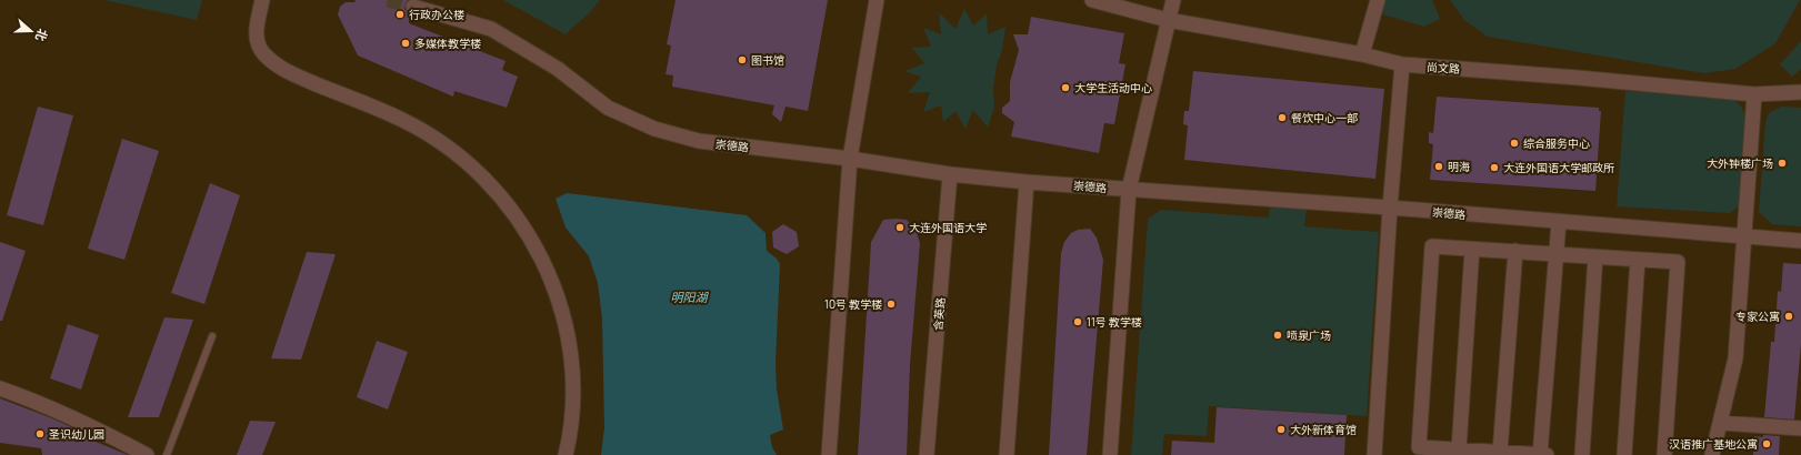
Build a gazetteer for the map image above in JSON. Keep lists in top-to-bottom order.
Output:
{
  "streets": {
    "street": ["尚文路", "崇德路", "含英路"]
  },
  "crossings": [
    ["崇德路", "含英路"]
  ],
  "water": ["明阳湖"],
  "places": [
    "行政办公楼",
    "多媒体教学楼",
    "图书馆",
    "大学生活动中心",
    "餐饮中心一部",
    "综合服务中心",
    "大外钟楼广场",
    "明海",
    "大连外国语大学邮政所",
    "大连外国语大学",
    "10号 教学楼",
    "专家公寓",
    "11号 教学楼",
    "喷泉广场",
    "大外新体育馆",
    "圣识幼儿园",
    "汉语推广基地公寓"
  ],
  "north": "right"
}
